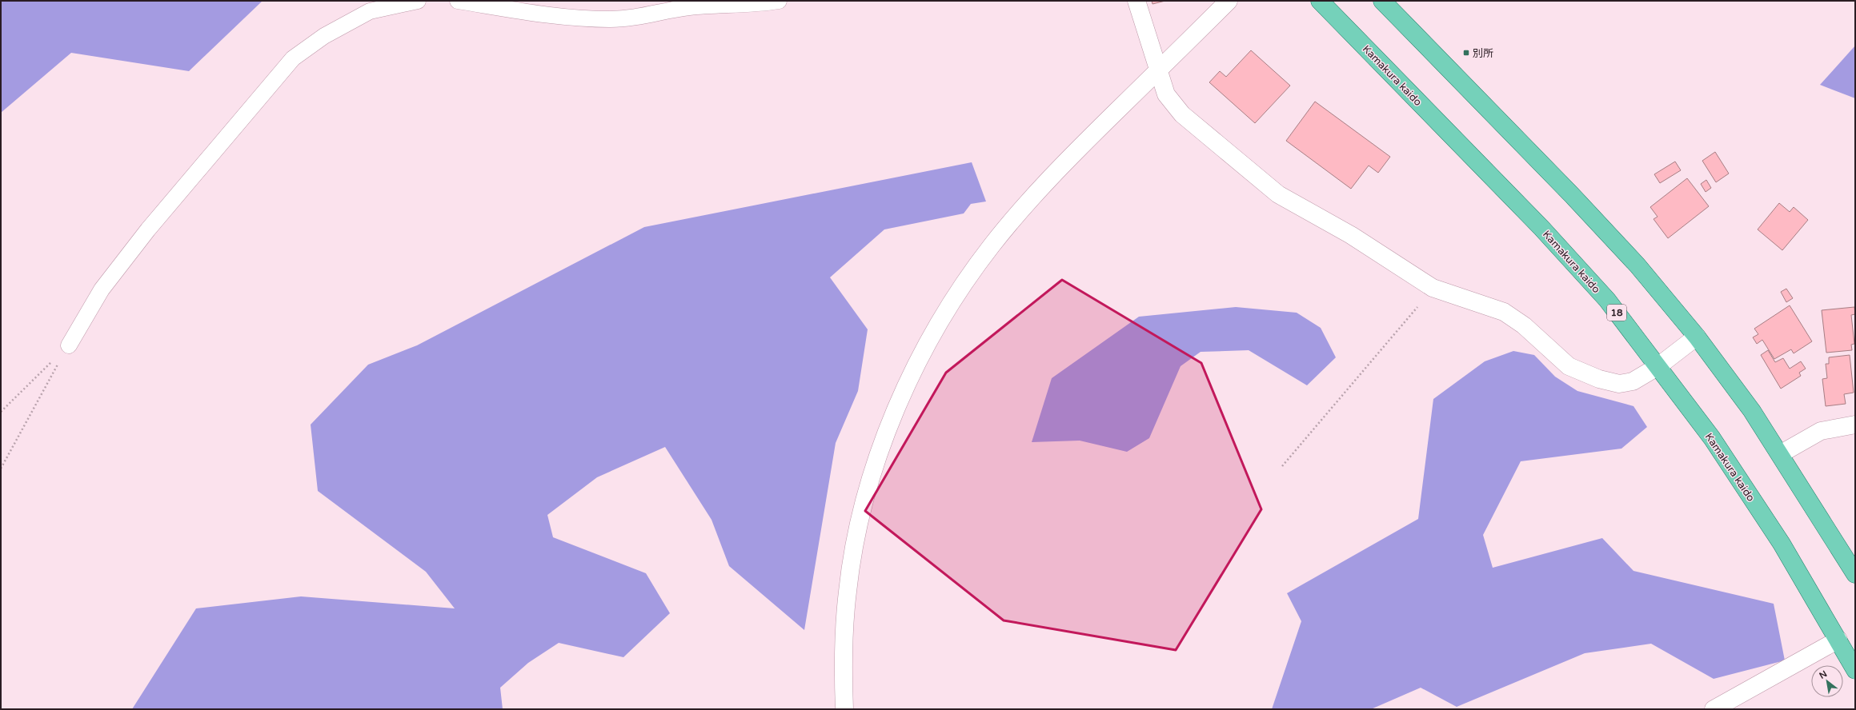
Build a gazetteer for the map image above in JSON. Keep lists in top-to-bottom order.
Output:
{
  "streets": {
    "main road": ["Kamakura kaido", "18"]
  },
  "places": {
    "transit": ["別所"]
  },
  "north": "top left"
}
